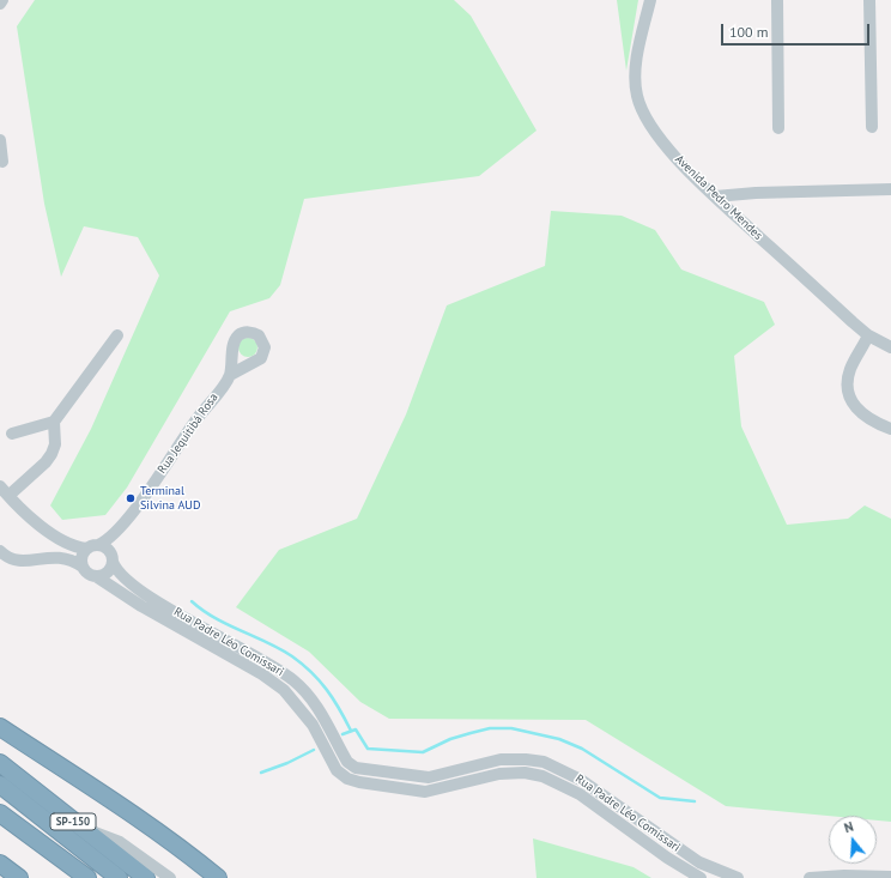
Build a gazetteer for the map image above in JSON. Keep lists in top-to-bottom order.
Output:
{
  "streets": {
    "highway": ["SP-150"],
    "street": ["Avenida Pedro Mendes", "Rua Jequitibá Rosa", "Rua Padre Léo Comissari"]
  },
  "crossings": [
    ["Rua Jequitibá Rosa", "Rua Padre Léo Comissari"]
  ],
  "places": ["Terminal Silvina AUD"],
  "scale_bar": "100 m",
  "north": "top"
}
